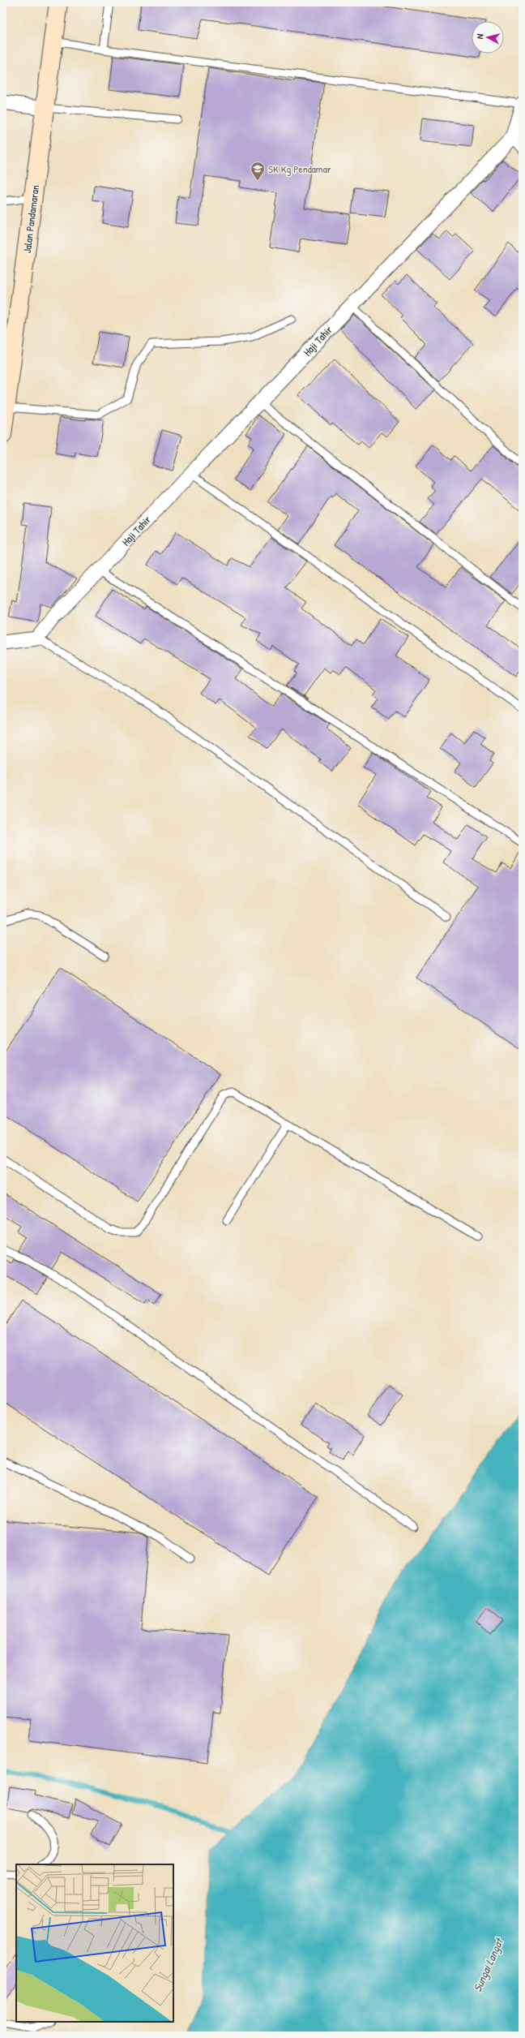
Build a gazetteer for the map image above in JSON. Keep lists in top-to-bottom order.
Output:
{
  "streets": {
    "main road": ["Jalan Pandamaran"],
    "street": ["Haji Tahir"]
  },
  "water": ["Sungai Langat"],
  "places": {
    "school or university": ["SK Kg Pendamar"]
  },
  "north": "left"
}
